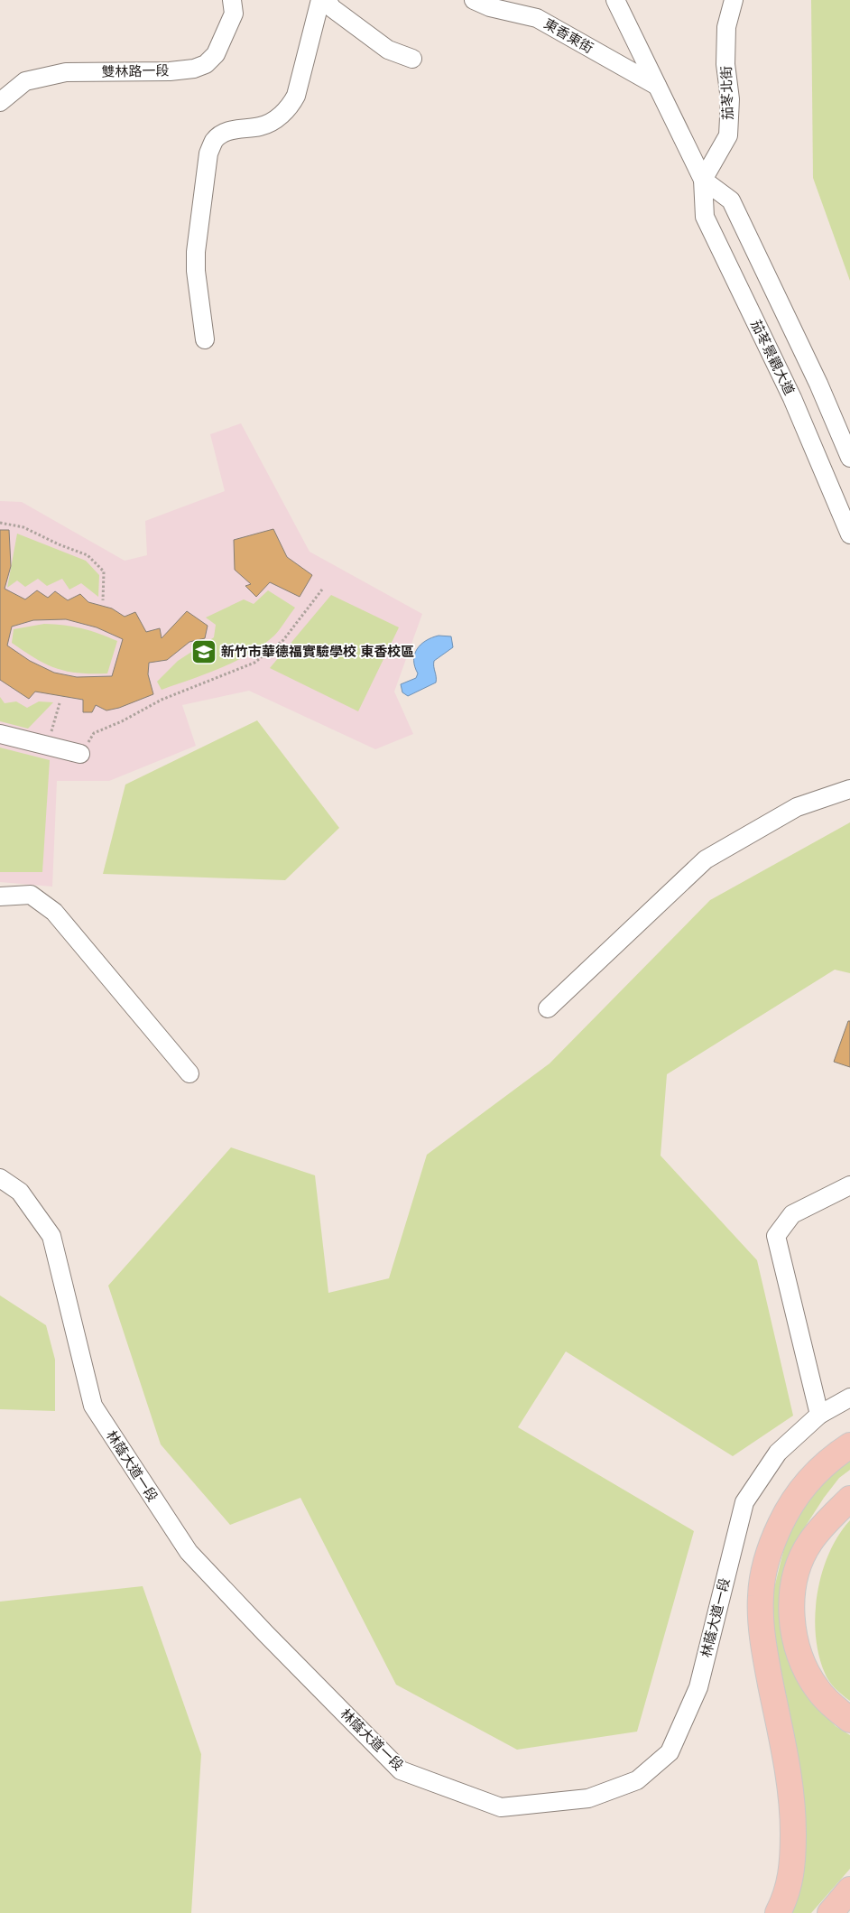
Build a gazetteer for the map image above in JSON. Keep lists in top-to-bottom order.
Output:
{
  "streets": {
    "street": [
      "東香東街",
      "雙林路一段",
      "茄苳北街",
      "茄苳景觀大道",
      "林蔭大道一段"
    ]
  },
  "crossings": [
    ["東香東街", "茄苳景觀大道"],
    ["茄苳北街", "茄苳景觀大道"]
  ],
  "places": {
    "school or university": ["新竹市華德福實驗學校 東香校區"]
  }
}
